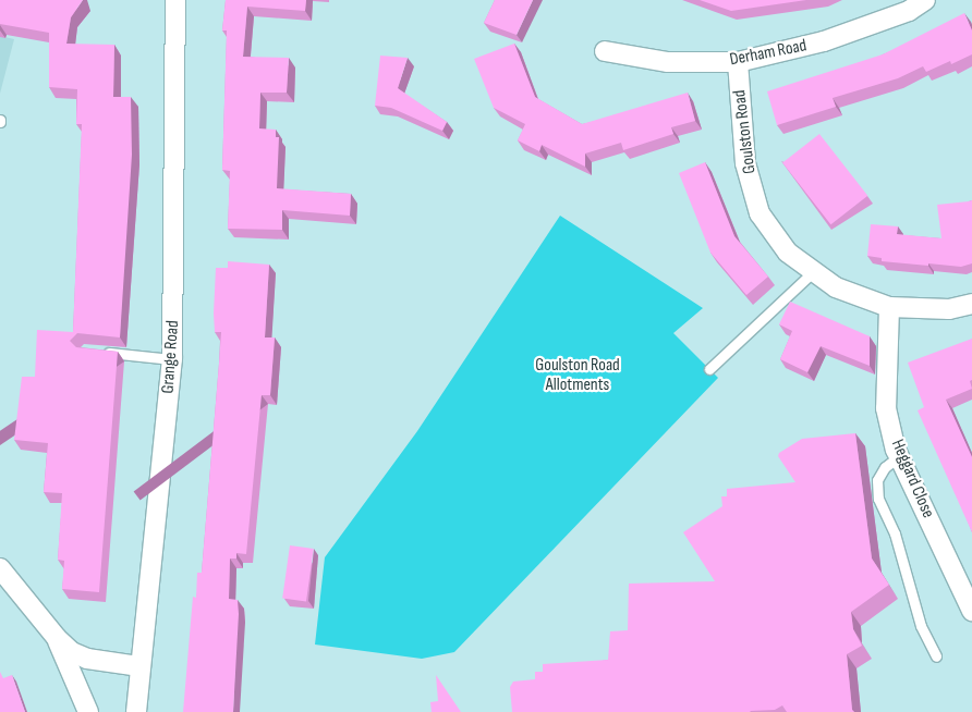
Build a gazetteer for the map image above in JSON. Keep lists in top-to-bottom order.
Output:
{
  "streets": {
    "street": [
      "Derham Road",
      "Goulston Road",
      "Grange Road",
      "Heggard Close"
    ]
  },
  "crossings": [
    ["Derham Road", "Goulston Road"],
    ["Goulston Road", "Heggard Close"]
  ],
  "parks": ["Goulston Road Allotments"]
}
